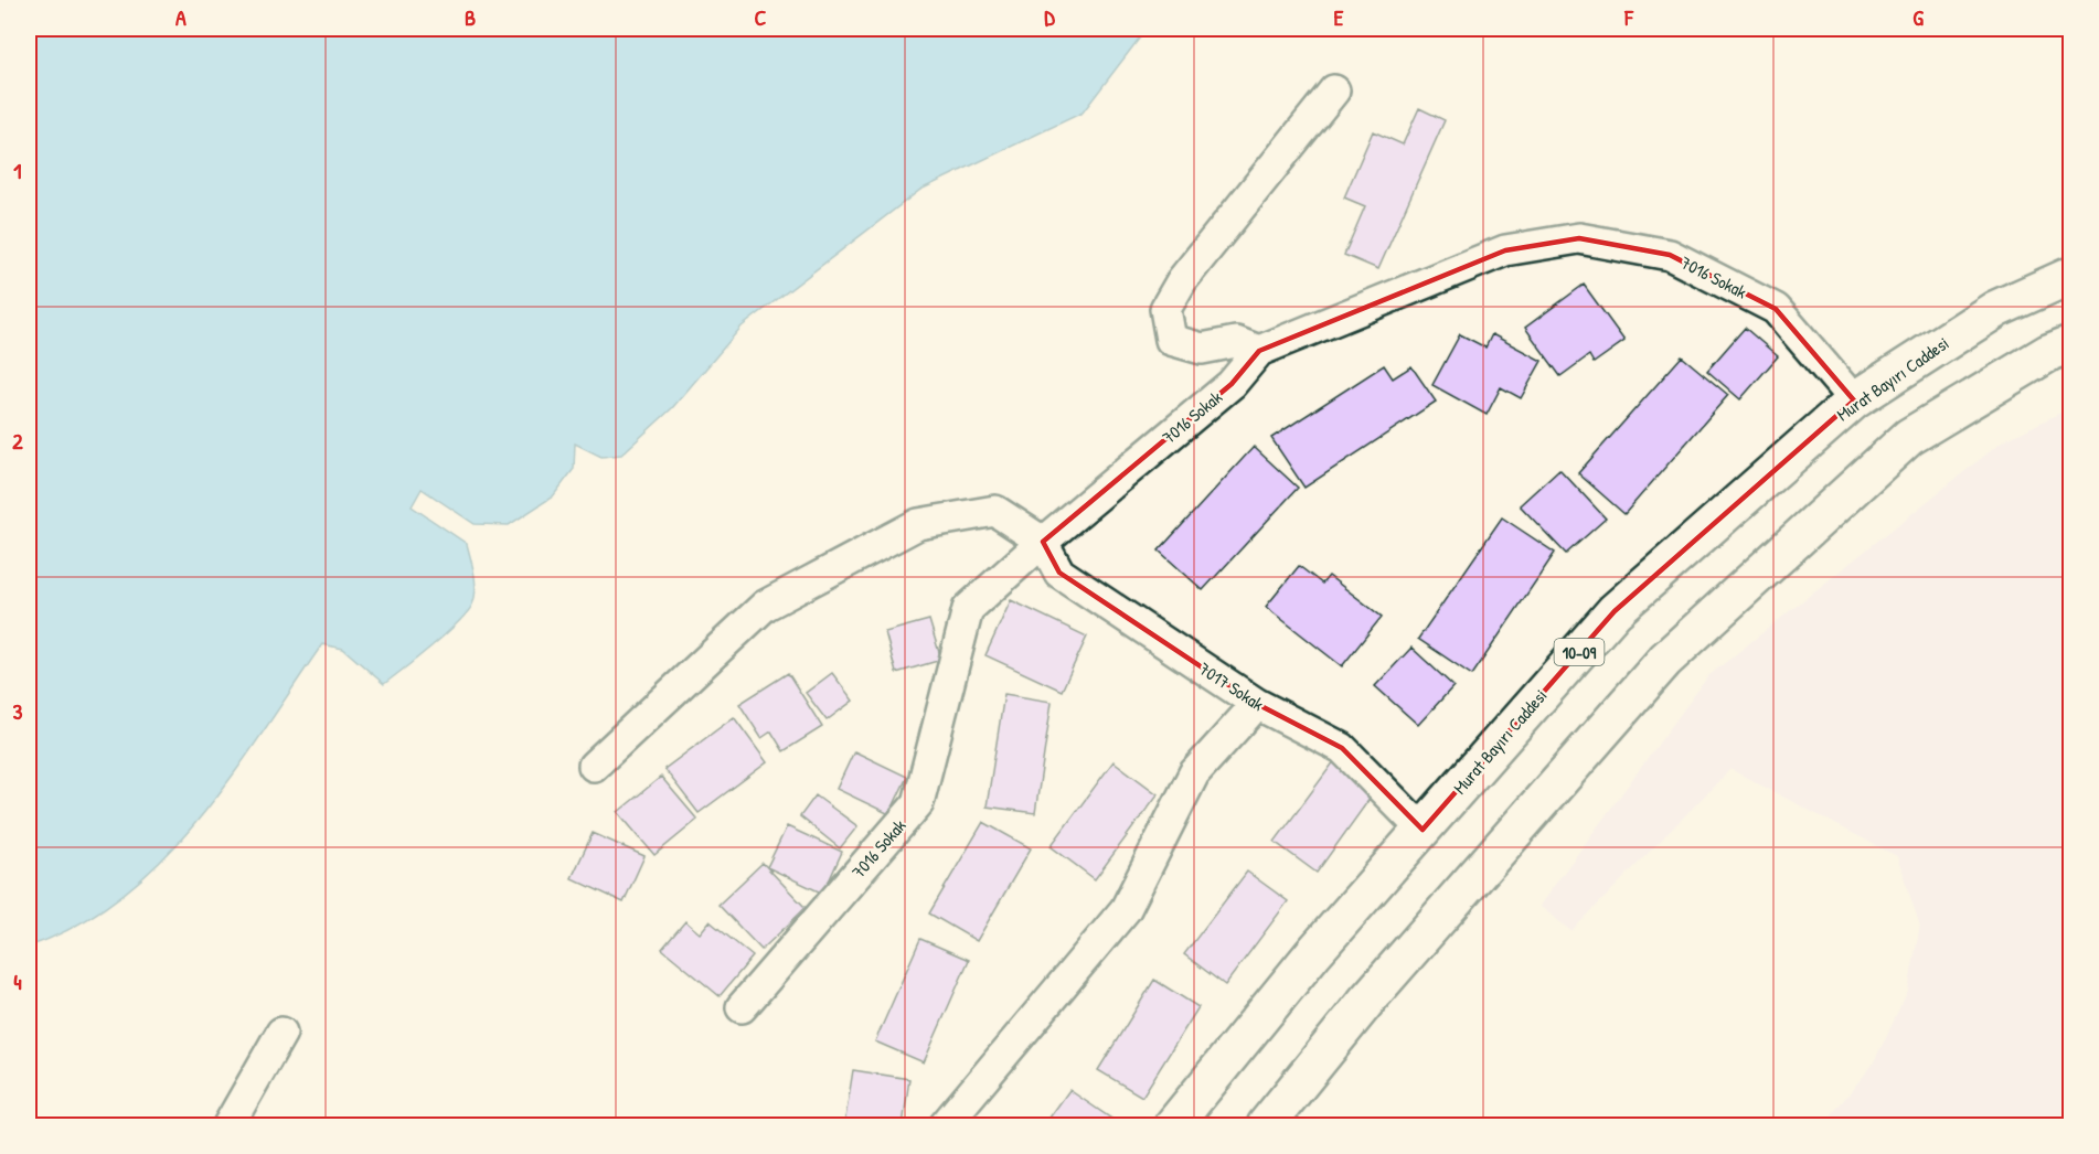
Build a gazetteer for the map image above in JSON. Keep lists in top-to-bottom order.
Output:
{
  "streets": {
    "main road": ["Murat Bayırı Caddesi", "10-09"],
    "street": ["7016 Sokak", "7017 Sokak"]
  },
  "crossings": [
    ["7016 Sokak", "Murat Bayırı Caddesi"],
    ["7016 Sokak", "7017 Sokak"],
    ["Murat Bayırı Caddesi", "7017 Sokak"]
  ],
  "grid": {
    "columns": [
      "A",
      "B",
      "C",
      "D",
      "E",
      "F",
      "G"
    ],
    "rows": [
      "1",
      "2",
      "3",
      "4"
    ]
  }
}
